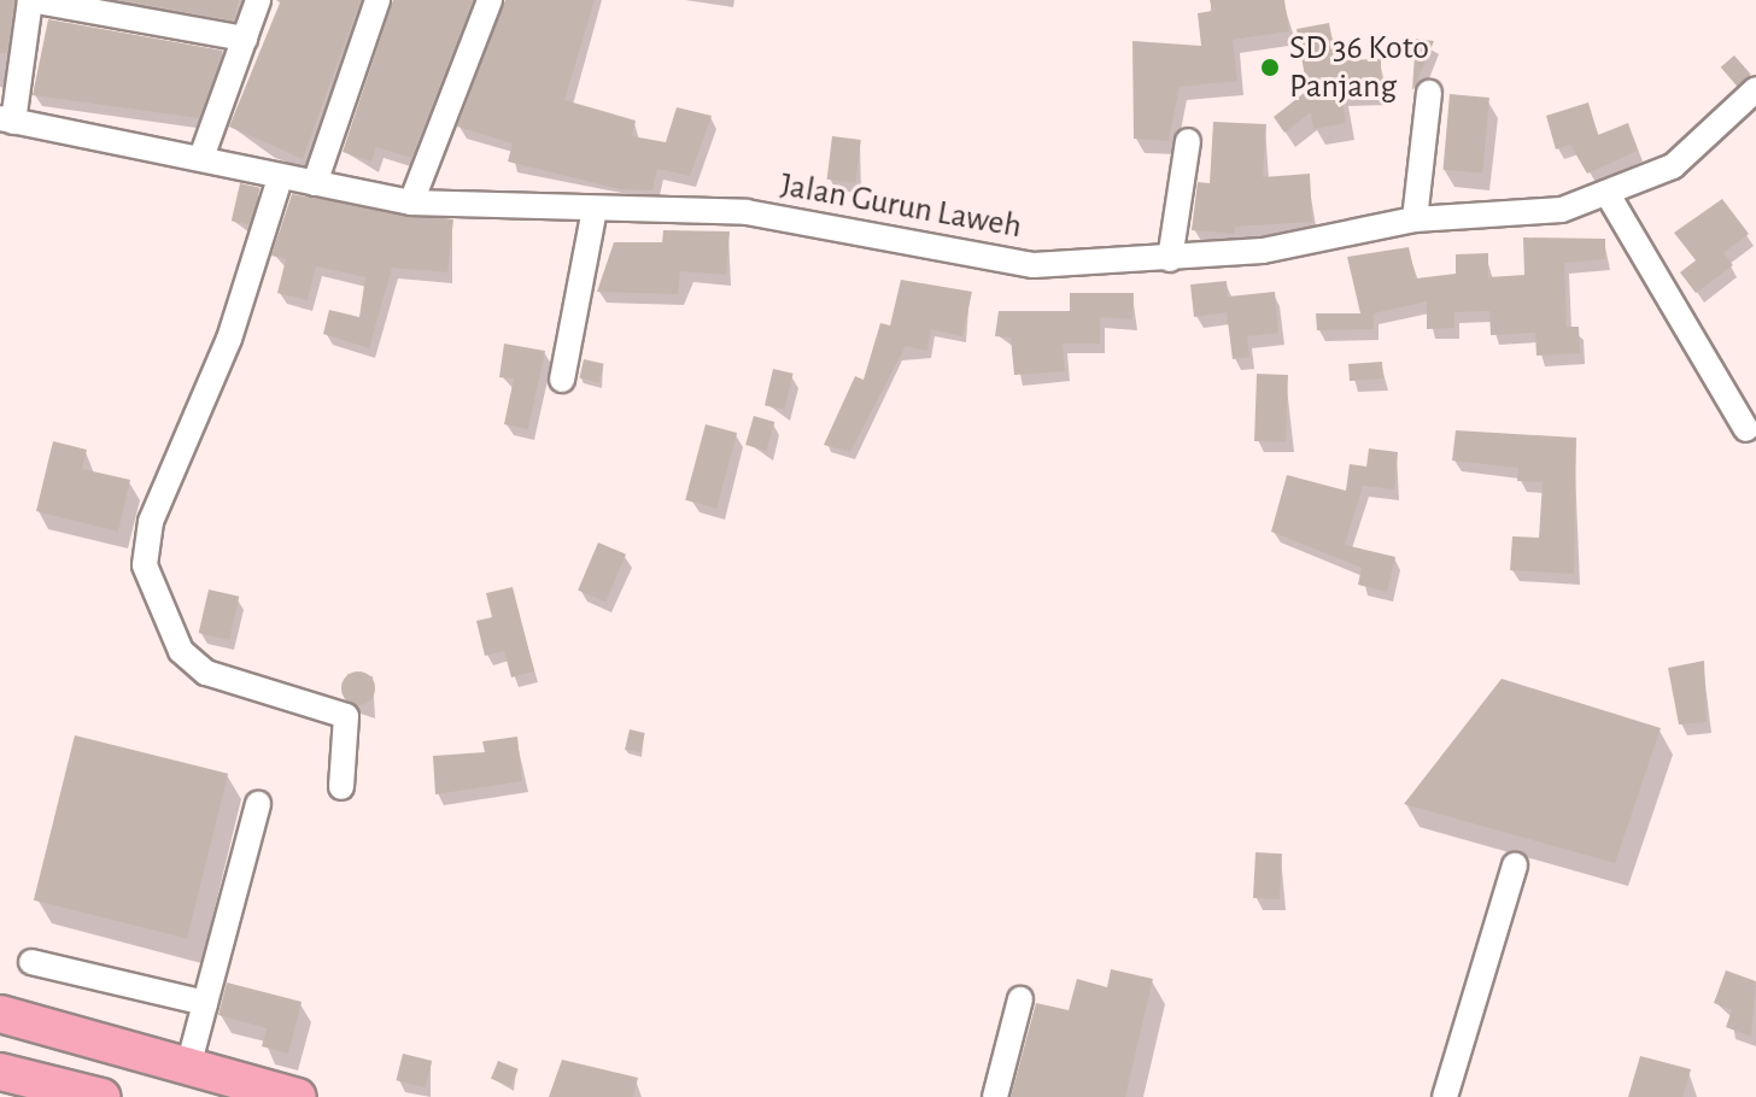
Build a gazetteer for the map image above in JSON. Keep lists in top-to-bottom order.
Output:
{
  "streets": {
    "street": ["Jalan Gurun Laweh"]
  },
  "places": ["SD 36 Koto Panjang"]
}
